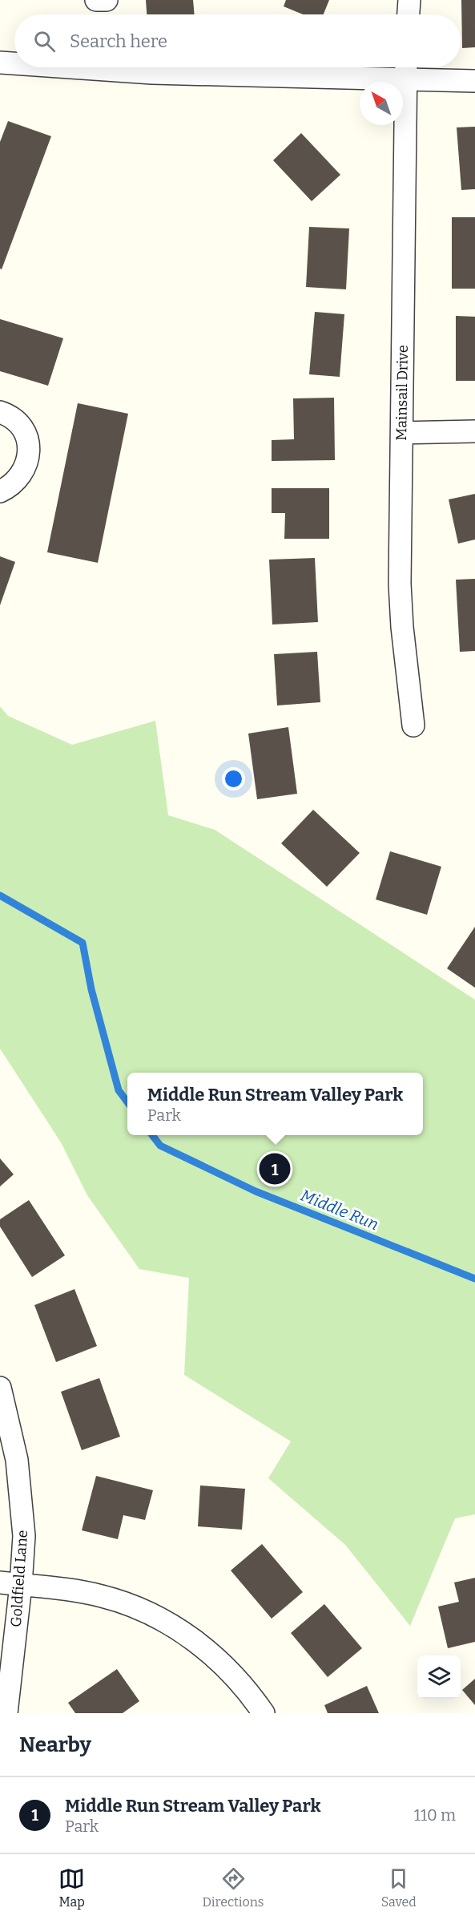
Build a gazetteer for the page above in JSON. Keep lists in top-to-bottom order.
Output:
{
  "streets": {
    "street": ["Mainsail Drive", "Goldfield Lane"]
  },
  "water": ["Middle Run"],
  "north": "top left",
  "page": {
    "search": "Search here",
    "popup": ["Middle Run Stream Valley Park", "Park"],
    "pins": "1",
    "heading": "Nearby",
    "list": [
      {
        "mark": "1",
        "name": "Middle Run Stream Valley Park",
        "note": "Park",
        "value": "110 m"
      }
    ],
    "nav": ["Map", "Directions", "Saved"]
  }
}
